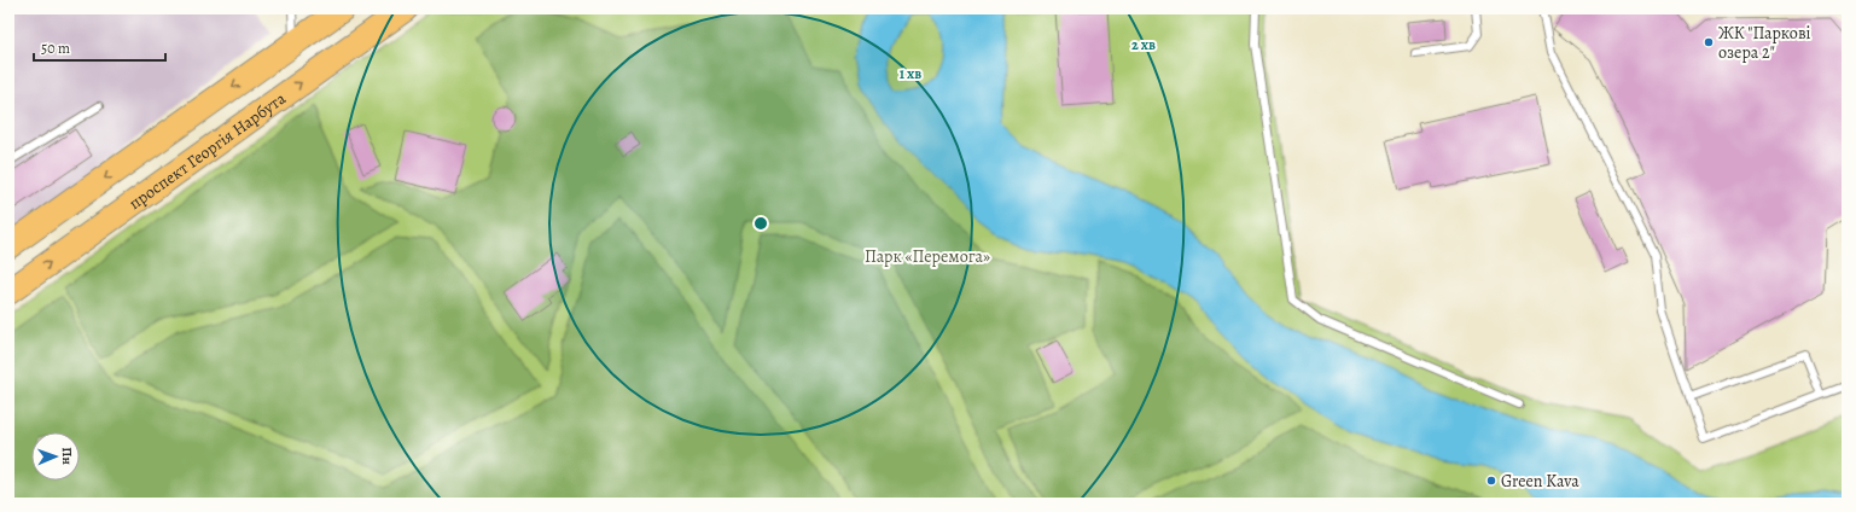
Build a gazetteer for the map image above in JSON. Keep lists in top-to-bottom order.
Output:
{
  "streets": {
    "main road": ["проспект Георгія Нарбута"]
  },
  "parks": ["Парк «Перемога»"],
  "places": ["ЖК \"Паркові озера 2\"", "Green Kava"],
  "scale_bar": "50 m",
  "north": "right",
  "rings": ["2 хв", "1 хв"]
}
